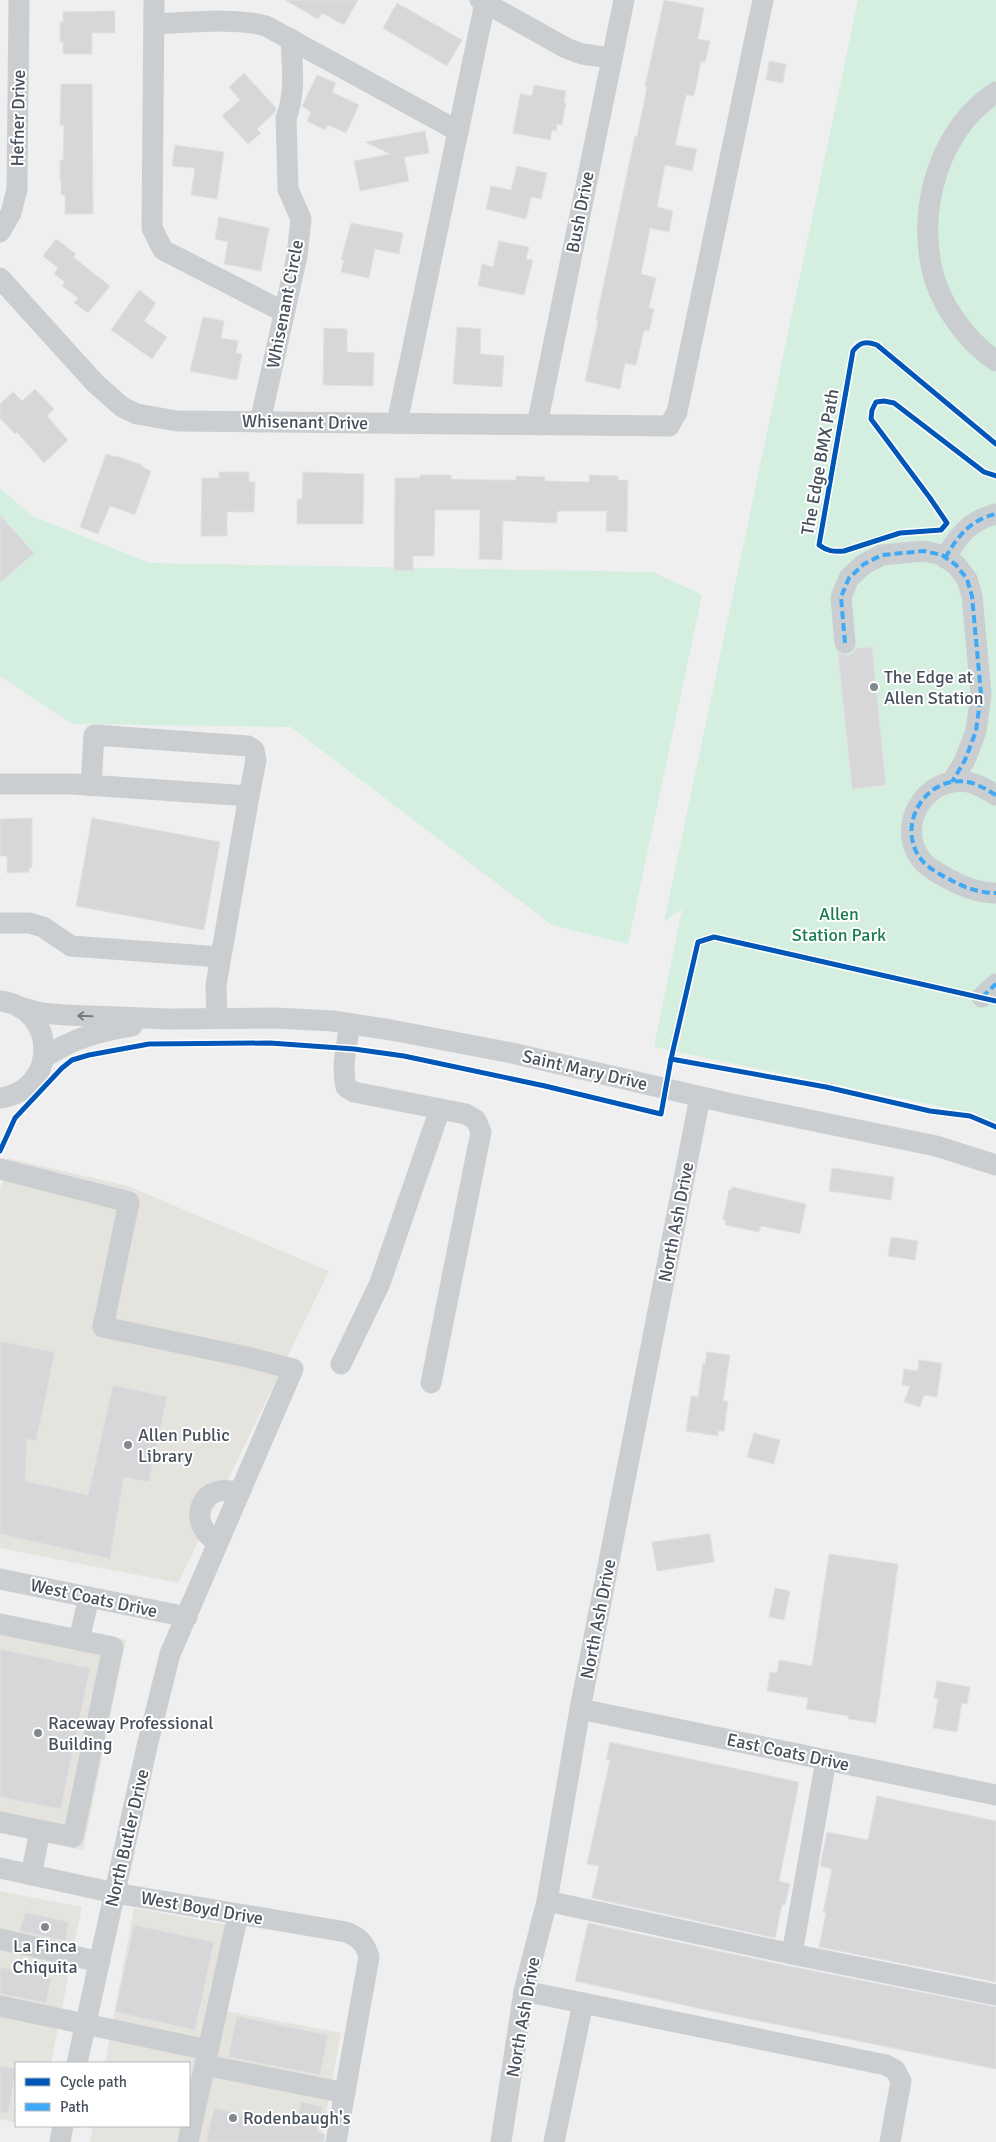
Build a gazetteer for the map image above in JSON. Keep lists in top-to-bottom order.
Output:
{
  "streets": {
    "street": [
      "Hefner Drive",
      "Bush Drive",
      "Whisenant Circle",
      "Whisenant Drive",
      "Saint Mary Drive",
      "North Ash Drive",
      "West Coats Drive",
      "East Coats Drive",
      "North Butler Drive",
      "West Boyd Drive"
    ],
    "cycle path": ["The Edge BMX Path"]
  },
  "crossings": [
    ["Bush Drive", "Whisenant Drive"],
    ["Whisenant Circle", "Whisenant Drive"],
    ["Saint Mary Drive", "North Ash Drive"],
    ["North Ash Drive", "East Coats Drive"],
    ["West Coats Drive", "North Butler Drive"],
    ["North Butler Drive", "West Boyd Drive"]
  ],
  "parks": ["Allen Station Park"],
  "places": [
    "The Edge at Allen Station",
    "Allen Public Library",
    "Raceway Professional Building",
    "La Finca Chiquita",
    "Rodenbaugh's"
  ],
  "legend": ["Cycle path", "Path"]
}
